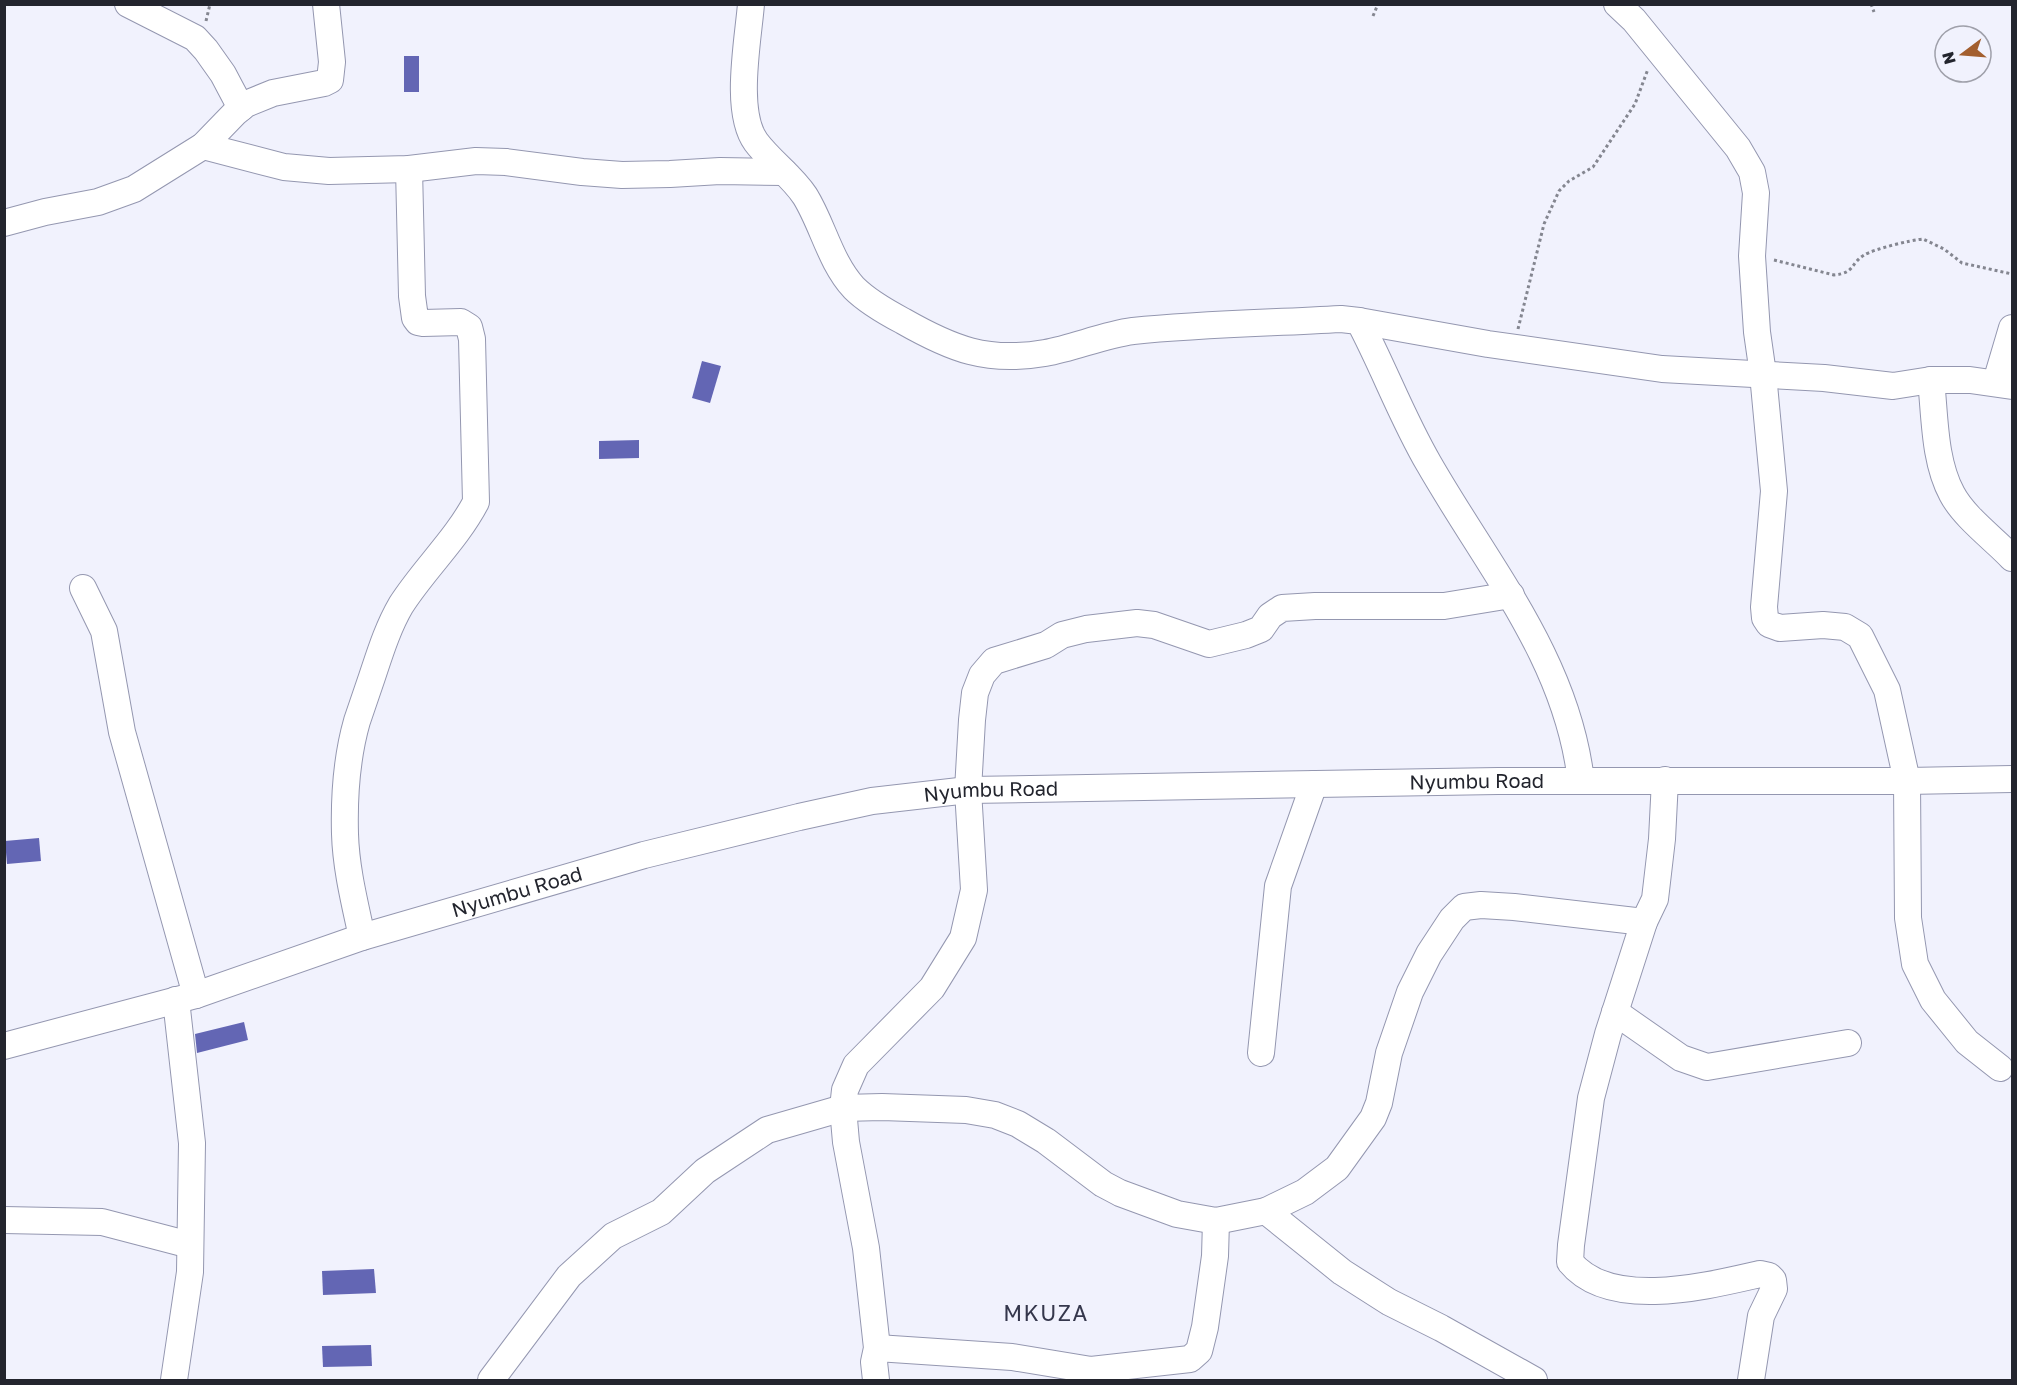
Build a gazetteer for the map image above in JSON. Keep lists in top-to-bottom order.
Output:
{
  "streets": {
    "street": ["Nyumbu Road"]
  },
  "districts": ["MKUZA"],
  "north": "left"
}
